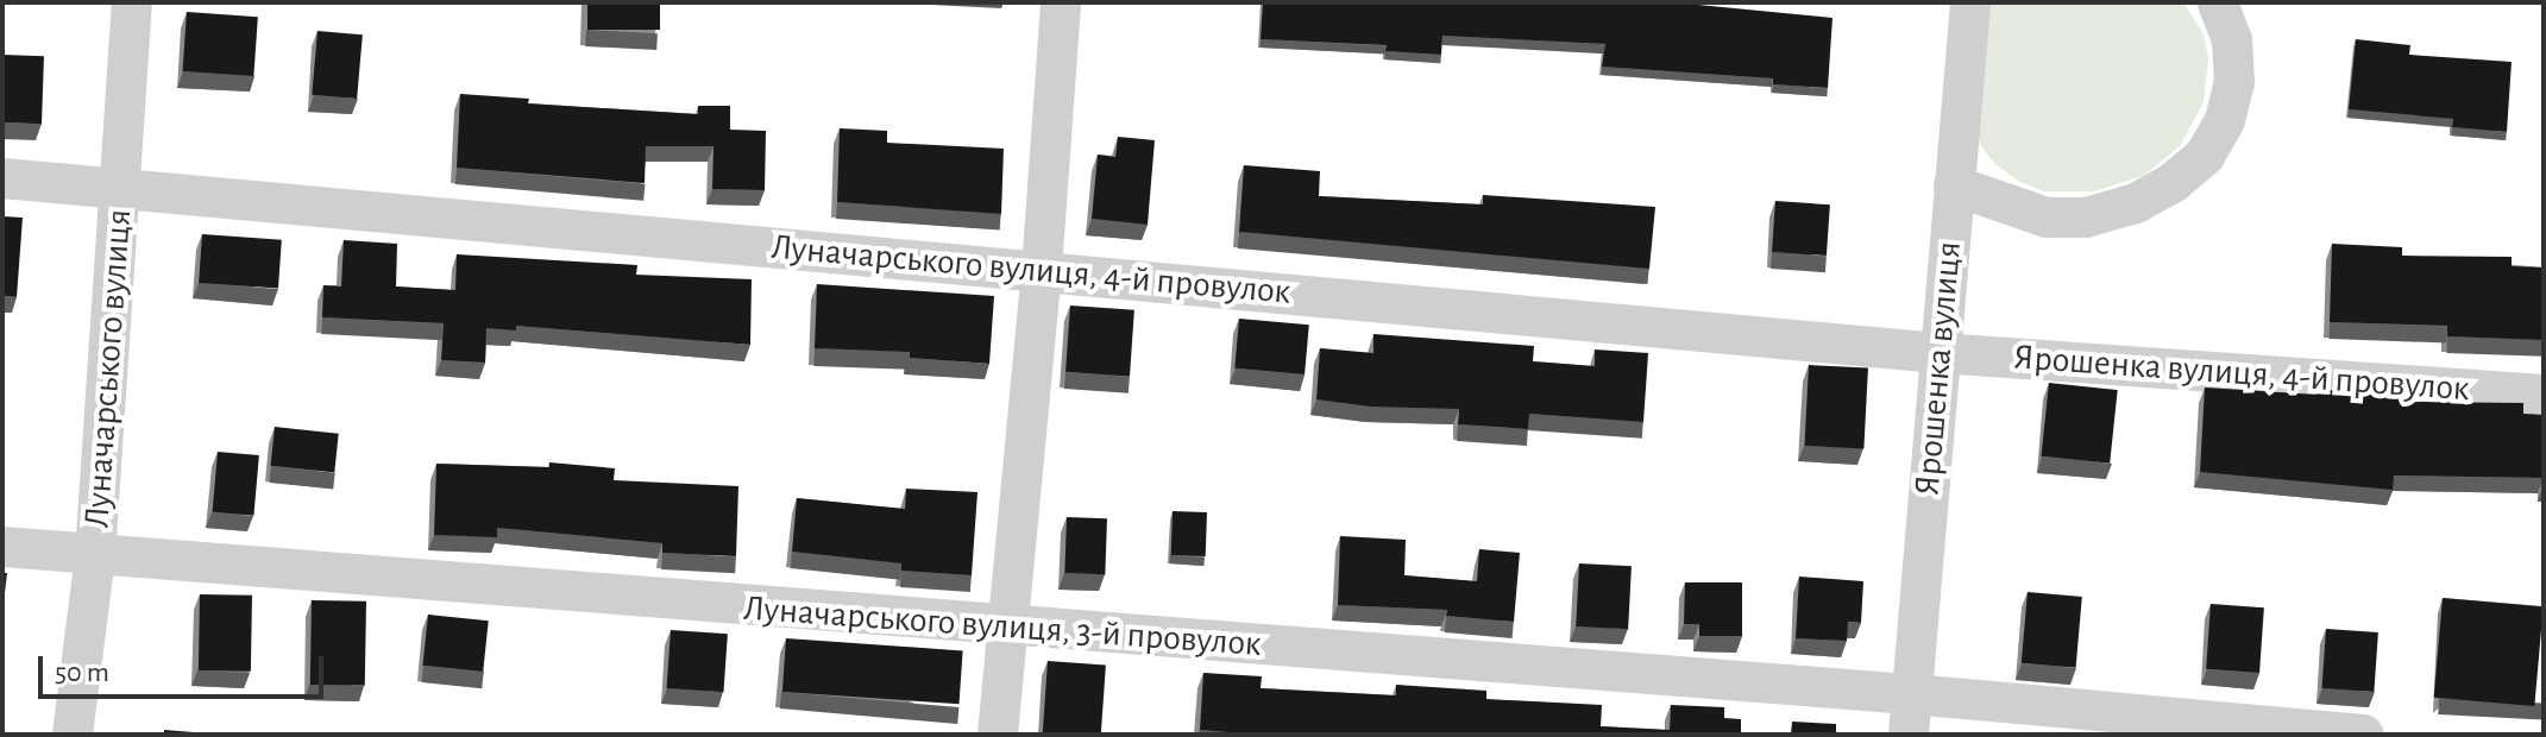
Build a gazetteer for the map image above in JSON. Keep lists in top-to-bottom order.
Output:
{
  "streets": {
    "street": [
      "Луначарського вулиця, 4-й провулок",
      "Луначарського вулиця",
      "Ярошенка вулиця",
      "Ярошенка вулиця, 4-й провулок",
      "Луначарського вулиця, 3-й провулок"
    ]
  },
  "crossings": [
    ["Луначарського вулиця, 4-й провулок", "Луначарського вулиця"],
    ["Луначарського вулиця, 4-й провулок", "Ярошенка вулиця"],
    ["Луначарського вулиця, 4-й провулок", "Ярошенка вулиця, 4-й провулок"],
    ["Луначарського вулиця", "Луначарського вулиця, 3-й провулок"],
    ["Ярошенка вулиця", "Ярошенка вулиця, 4-й провулок"],
    ["Ярошенка вулиця", "Луначарського вулиця, 3-й провулок"]
  ],
  "scale_bar": "50 m"
}
